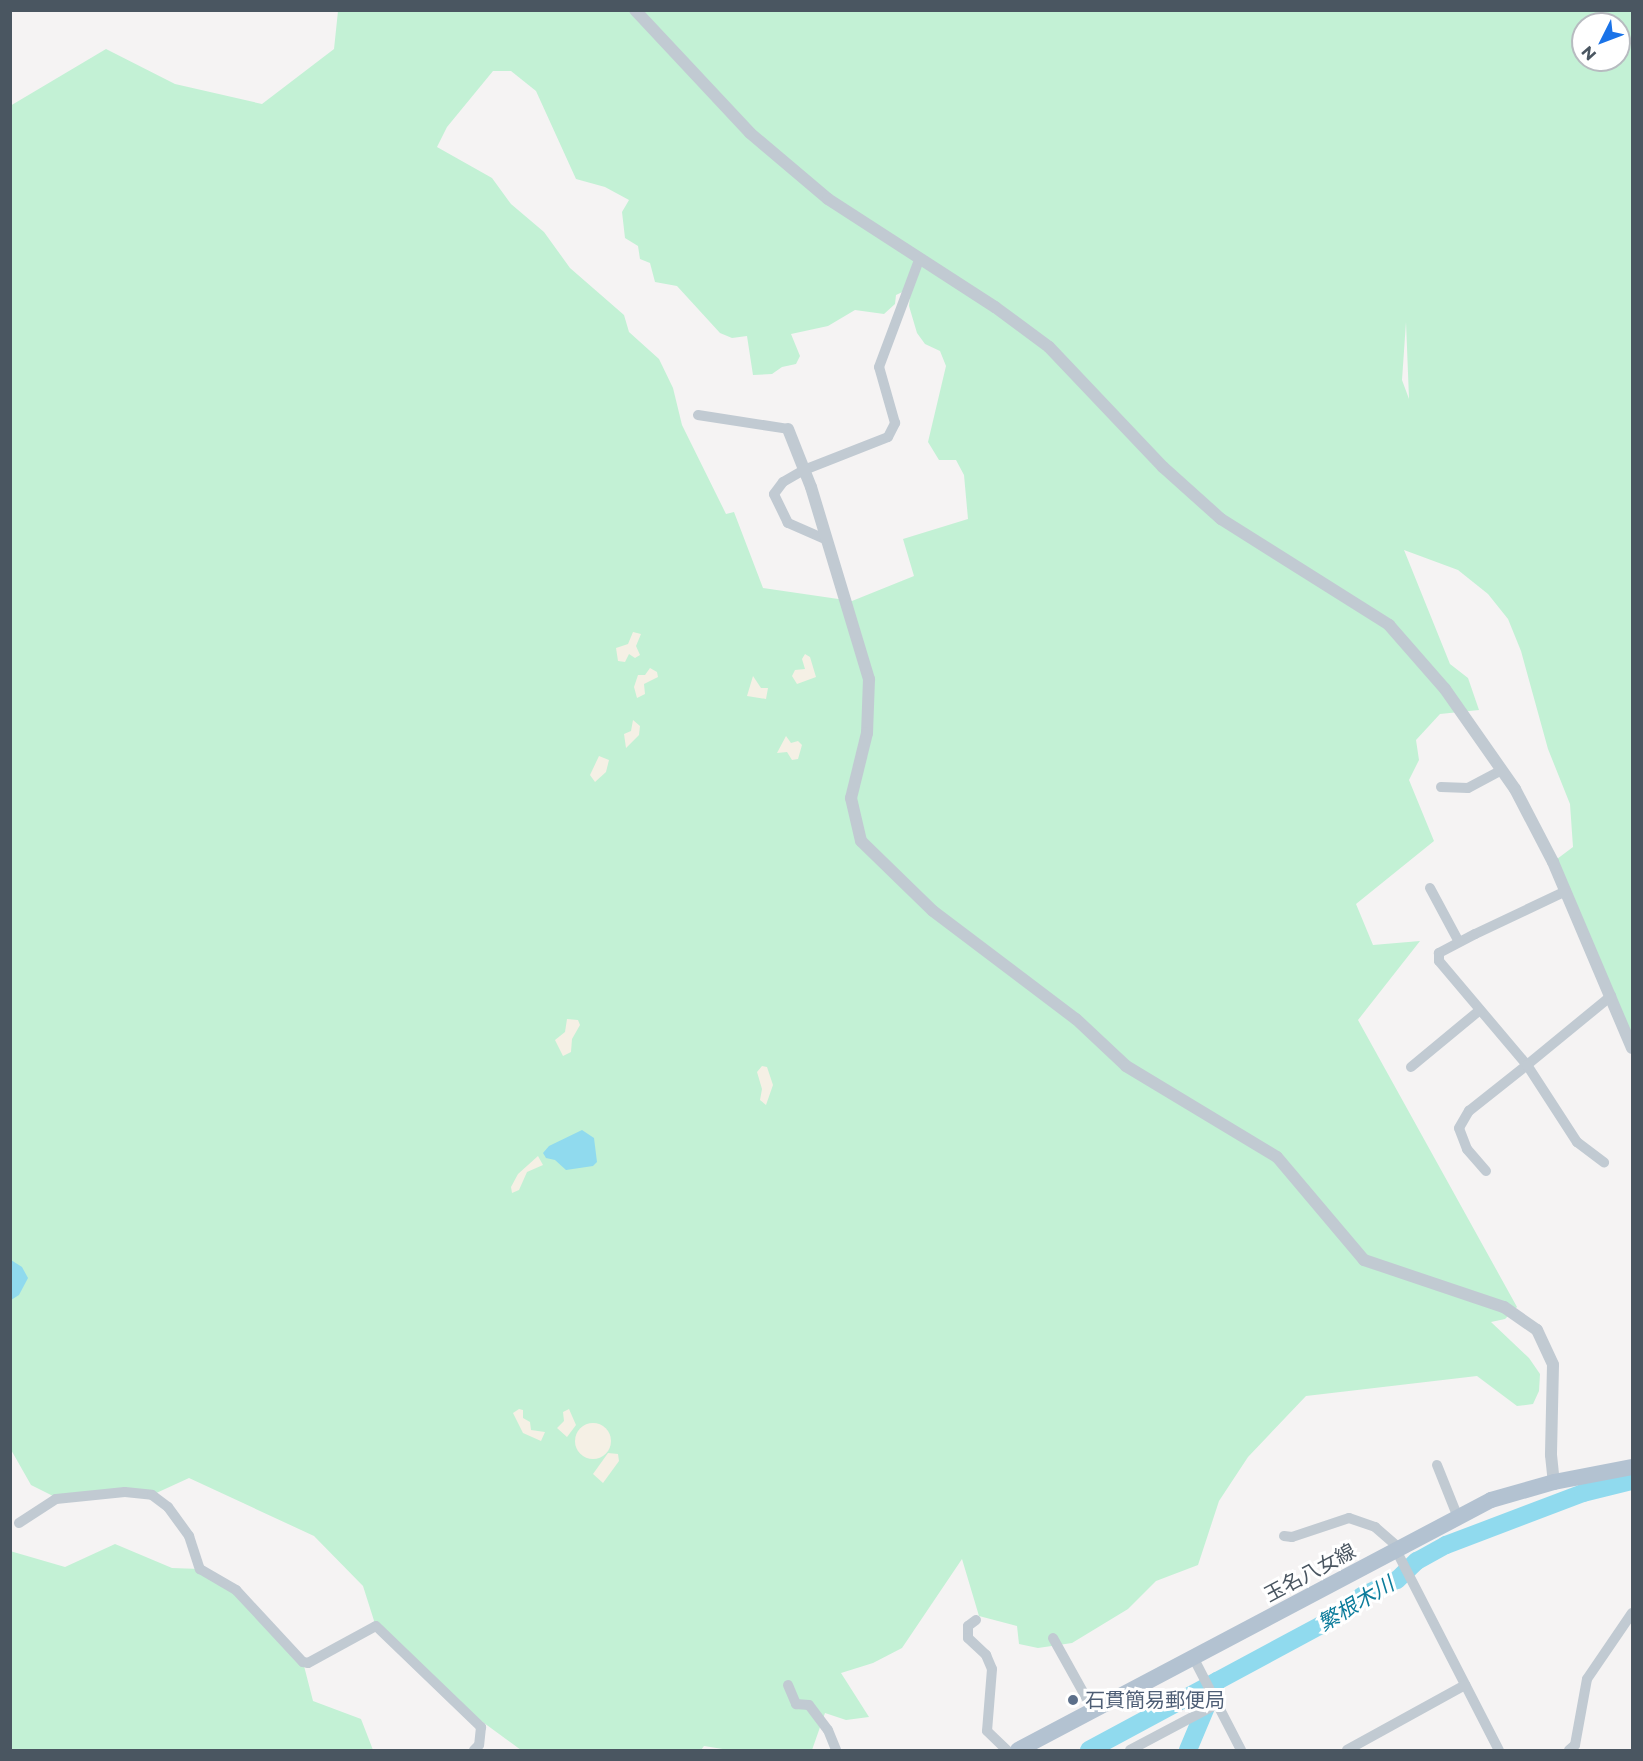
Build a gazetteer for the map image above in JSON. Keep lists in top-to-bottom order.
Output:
{
  "streets": {
    "main road": ["玉名八女線"]
  },
  "water": ["繁根木川"],
  "places": ["石貫簡易郵便局"],
  "north": "bottom left"
}
